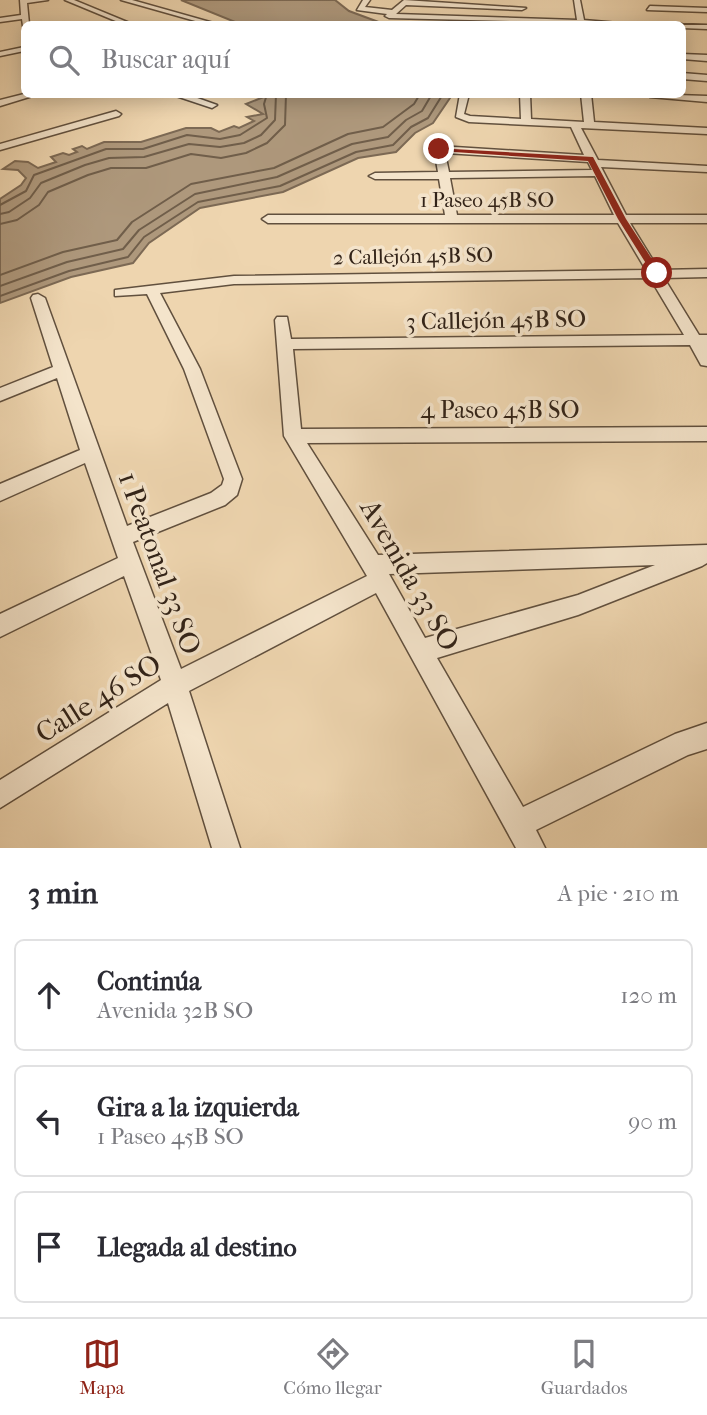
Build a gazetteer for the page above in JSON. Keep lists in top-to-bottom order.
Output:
{
  "streets": {
    "street": [
      "1 Paseo 45B SO",
      "2 Callejón 45B SO",
      "3 Callejón 45B SO",
      "4 Paseo 45B SO",
      "1 Peatonal 33 SO",
      "Avenida 33 SO",
      "Calle 46 SO"
    ]
  },
  "crossings": [
    ["3 Callejón 45B SO", "Avenida 33 SO"],
    ["4 Paseo 45B SO", "Avenida 33 SO"],
    ["1 Peatonal 33 SO", "Calle 46 SO"],
    ["Avenida 33 SO", "Calle 46 SO"]
  ],
  "page": {
    "search": "Buscar aquí",
    "heading": ["3 min", "A pie · 210 m"],
    "list": [
      ["Continúa", "Avenida 32B SO", "120 m"],
      ["Gira a la izquierda", "1 Paseo 45B SO", "90 m"],
      "Llegada al destino"
    ],
    "nav": ["Mapa", "Cómo llegar", "Guardados"]
  }
}
